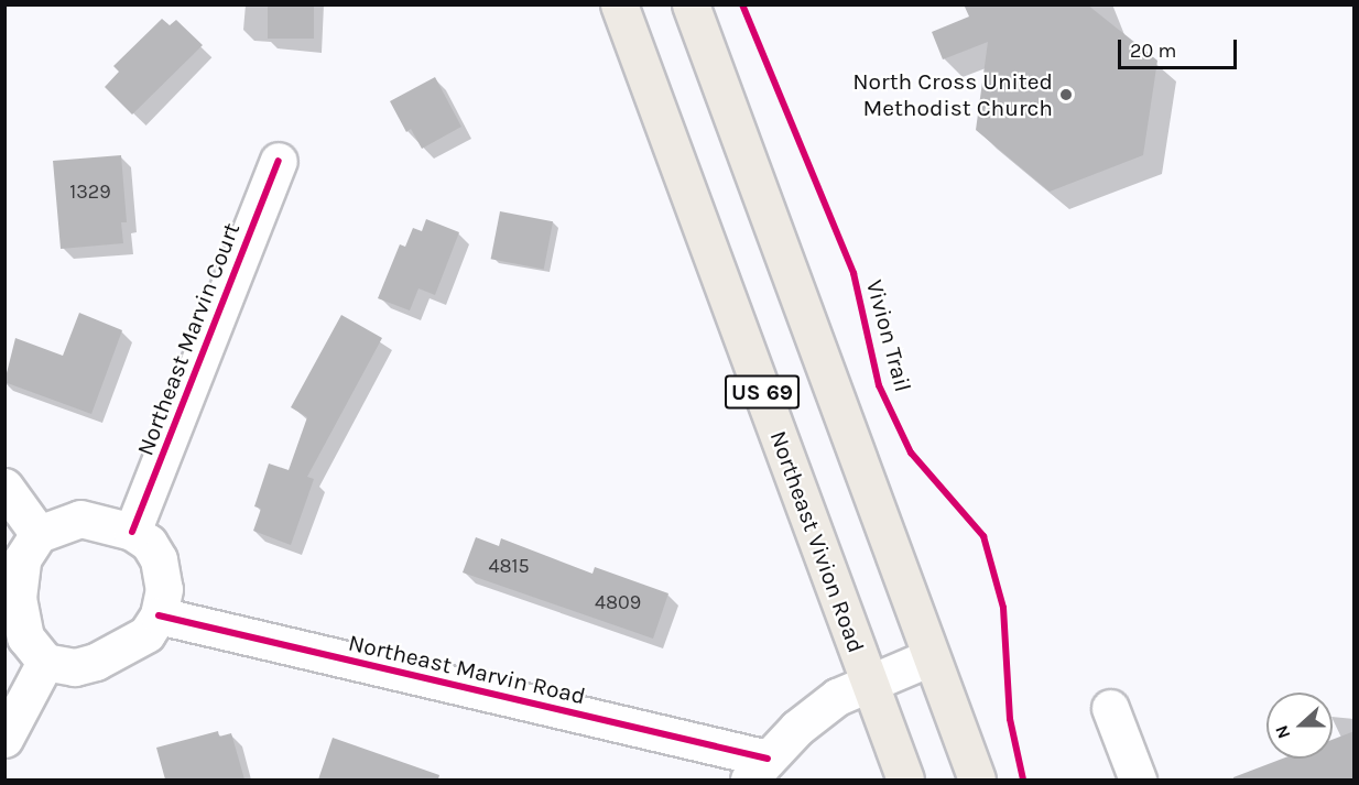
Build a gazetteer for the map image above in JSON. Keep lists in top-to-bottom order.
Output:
{
  "streets": {
    "main road": ["US 69", "Northeast Vivion Road"],
    "street": ["Northeast Marvin Court", "Northeast Marvin Road"],
    "cycle path": ["Vivion Trail"]
  },
  "crossings": [
    ["Northeast Marvin Court", "Northeast Marvin Road"]
  ],
  "places": ["North Cross United Methodist Church"],
  "house_numbers": ["1329", "4815", "4809"],
  "scale_bar": "20 m",
  "north": "left"
}
